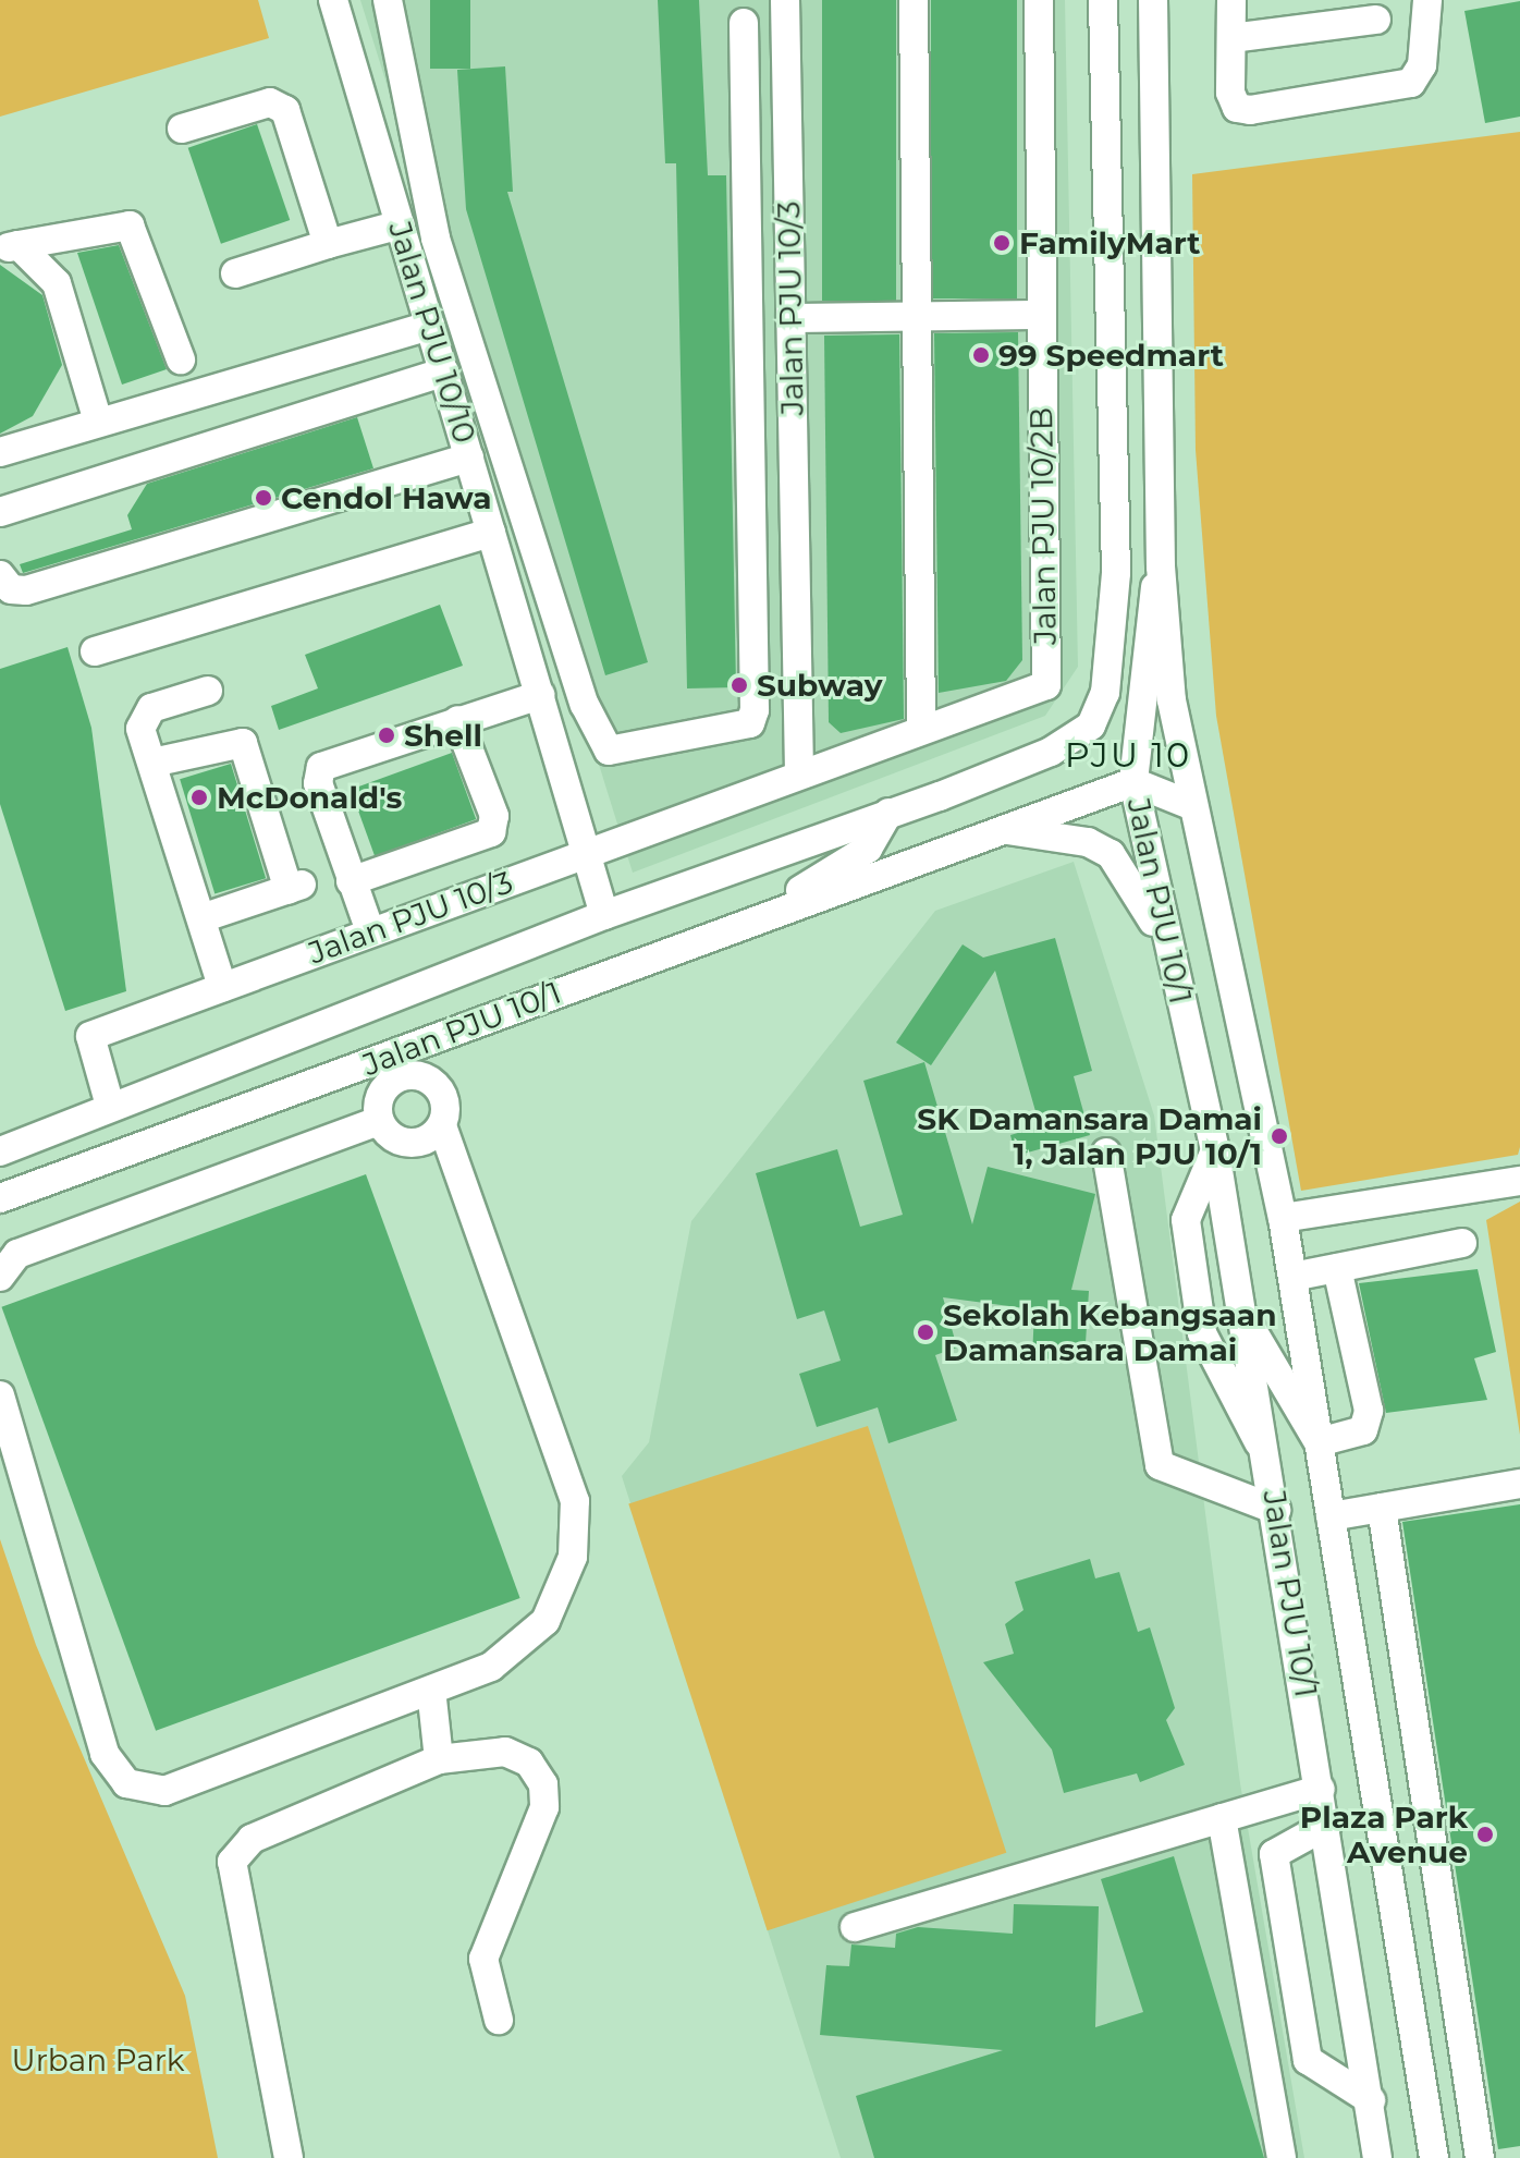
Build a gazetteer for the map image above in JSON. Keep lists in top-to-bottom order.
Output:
{
  "streets": {
    "street": [
      "Jalan PJU 10/3",
      "Jalan PJU 10/10",
      "Jalan PJU 10/2B",
      "Jalan PJU 10/1"
    ]
  },
  "crossings": [
    ["Jalan PJU 10/3", "Jalan PJU 10/10"],
    ["Jalan PJU 10/3", "Jalan PJU 10/2B"],
    ["Jalan PJU 10/3", "Jalan PJU 10/1"],
    ["Jalan PJU 10/10", "Jalan PJU 10/1"]
  ],
  "districts": ["PJU 10"],
  "parks": ["Urban Park"],
  "places": [
    "FamilyMart",
    "99 Speedmart",
    "Cendol Hawa",
    "Subway",
    "Shell",
    "McDonald's",
    "SK Damansara Damai 1, Jalan PJU 10/1",
    "Sekolah Kebangsaan Damansara Damai",
    "Plaza Park Avenue"
  ]
}
